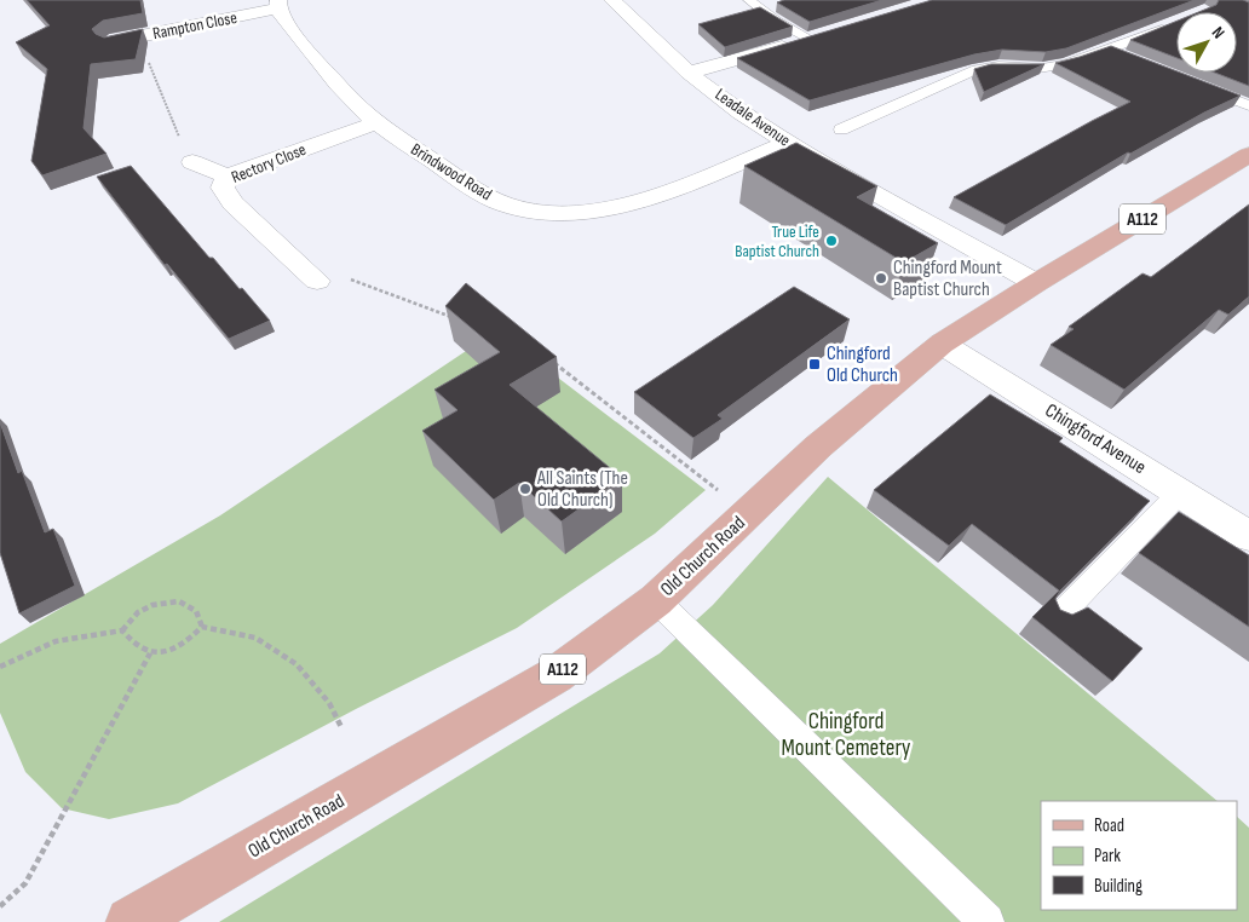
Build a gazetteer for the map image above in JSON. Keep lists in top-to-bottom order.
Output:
{
  "streets": {
    "main road": ["A112", "Old Church Road"],
    "street": [
      "Rampton Close",
      "Leadale Avenue",
      "Rectory Close",
      "Brindwood Road",
      "Chingford Avenue"
    ]
  },
  "crossings": [
    ["Rampton Close", "Brindwood Road"],
    ["Leadale Avenue", "Brindwood Road"],
    ["Leadale Avenue", "Old Church Road"],
    ["Rectory Close", "Brindwood Road"],
    ["Chingford Avenue", "Old Church Road"]
  ],
  "parks": ["Chingford Mount Cemetery"],
  "places": {
    "other": ["True Life Baptist Church", "Chingford Mount Baptist Church", "All Saints (The Old Church)"],
    "transit": ["Chingford Old Church"]
  },
  "legend": ["Road", "Park", "Building"],
  "north": "top right"
}
